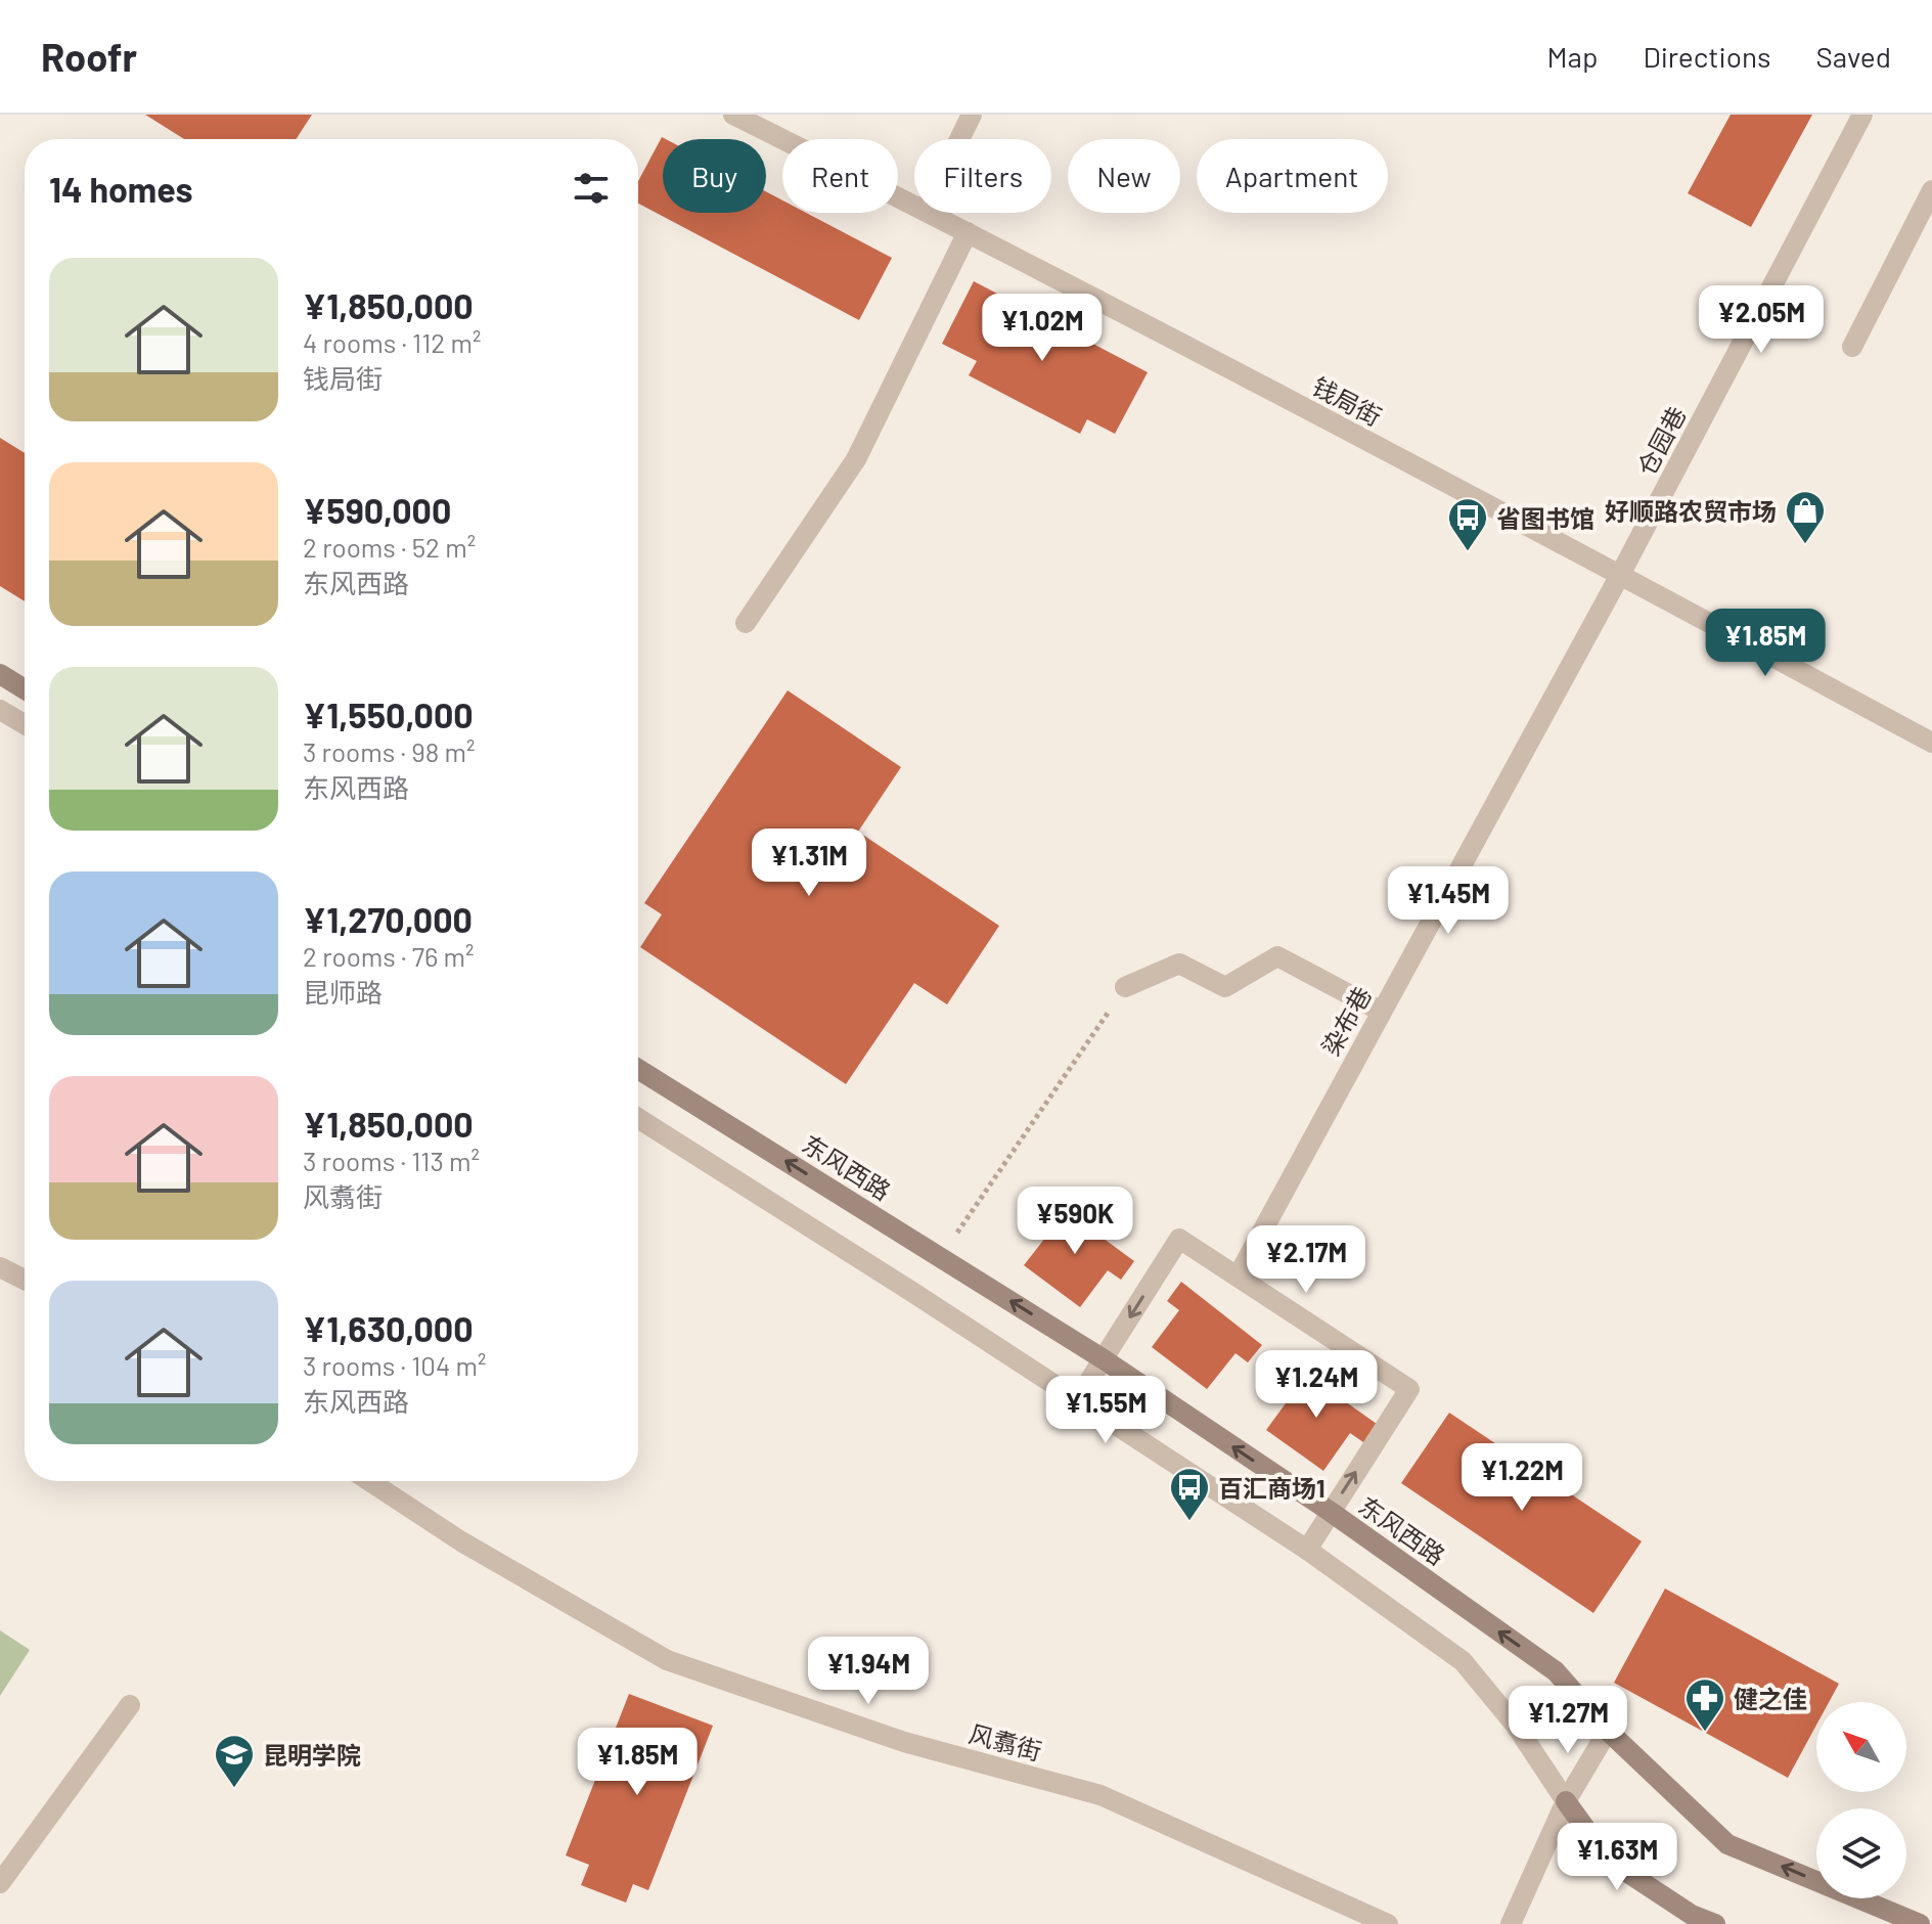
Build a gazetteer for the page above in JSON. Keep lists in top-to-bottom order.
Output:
{
  "streets": {
    "main road": ["东风西路"],
    "street": [
      "钱局街",
      "仓园巷",
      "染布巷",
      "风翥街"
    ]
  },
  "crossings": [
    ["钱局街", "仓园巷"],
    ["钱局街", "染布巷"],
    ["仓园巷", "染布巷"]
  ],
  "one_way": ["东风西路"],
  "places": {
    "shop": ["好顺路农贸市场"],
    "bus stop": ["省图书馆", "百汇商场1"],
    "pharmacy": ["健之佳"],
    "school or university": ["昆明学院"]
  },
  "north": "top left",
  "page": {
    "header": "Roofr",
    "nav": ["Map", "Directions", "Saved"],
    "chip": [
      "Buy",
      "Rent",
      "Filters",
      "New",
      "Apartment"
    ],
    "heading": "14 homes",
    "list": [
      {
        "name": "¥1,850,000",
        "note": "4 rooms · 112 m² · 钱局街"
      },
      {
        "name": "¥590,000",
        "note": "2 rooms · 52 m² · 东风西路"
      },
      {
        "name": "¥1,550,000",
        "note": "3 rooms · 98 m² · 东风西路"
      },
      {
        "name": "¥1,270,000",
        "note": "2 rooms · 76 m² · 昆师路"
      },
      {
        "name": "¥1,850,000",
        "note": "3 rooms · 113 m² · 风翥街"
      },
      {
        "name": "¥1,630,000",
        "note": "3 rooms · 104 m² · 东风西路"
      }
    ],
    "price": [
      "¥2.05M",
      "¥1.02M",
      "¥1.85M",
      "¥1.31M",
      "¥1.45M",
      "¥590K",
      "¥2.17M",
      "¥1.24M",
      "¥1.55M",
      "¥1.22M",
      "¥1.94M",
      "¥1.27M",
      "¥1.85M",
      "¥1.63M"
    ]
  }
}
